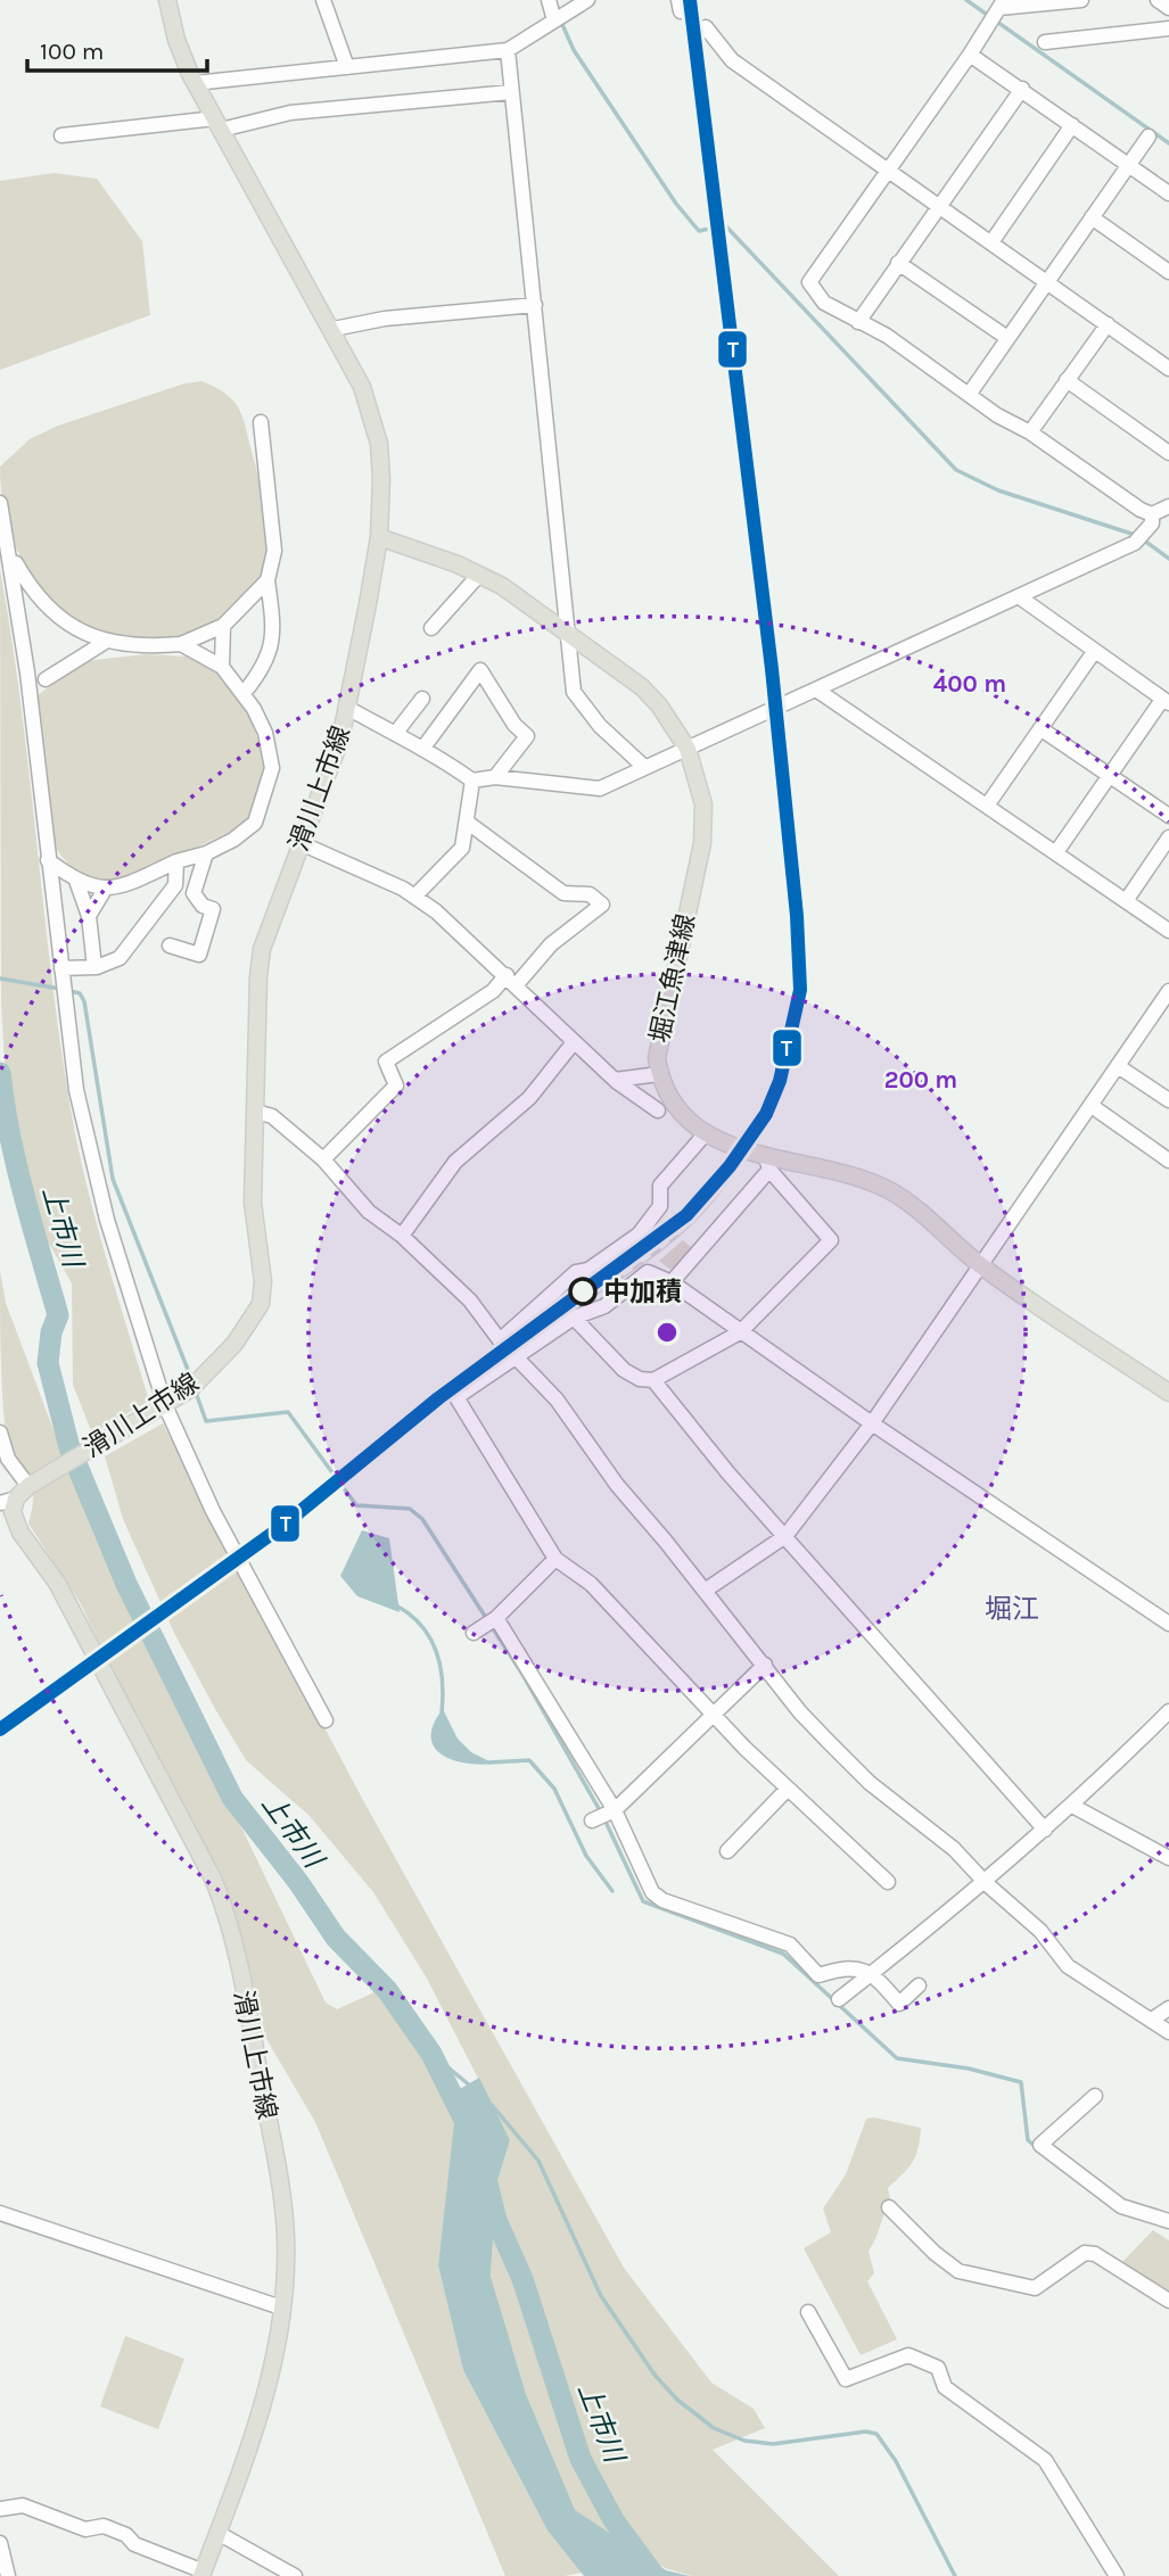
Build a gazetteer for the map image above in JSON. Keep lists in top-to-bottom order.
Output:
{
  "streets": {
    "main road": ["滑川上市線", "堀江魚津線"]
  },
  "crossings": [
    ["滑川上市線", "堀江魚津線"]
  ],
  "districts": ["堀江"],
  "water": ["上市川"],
  "places": ["中加積"],
  "lines": ["transit line T"],
  "scale_bar": "100 m",
  "rings": ["400 m", "200 m"]
}
